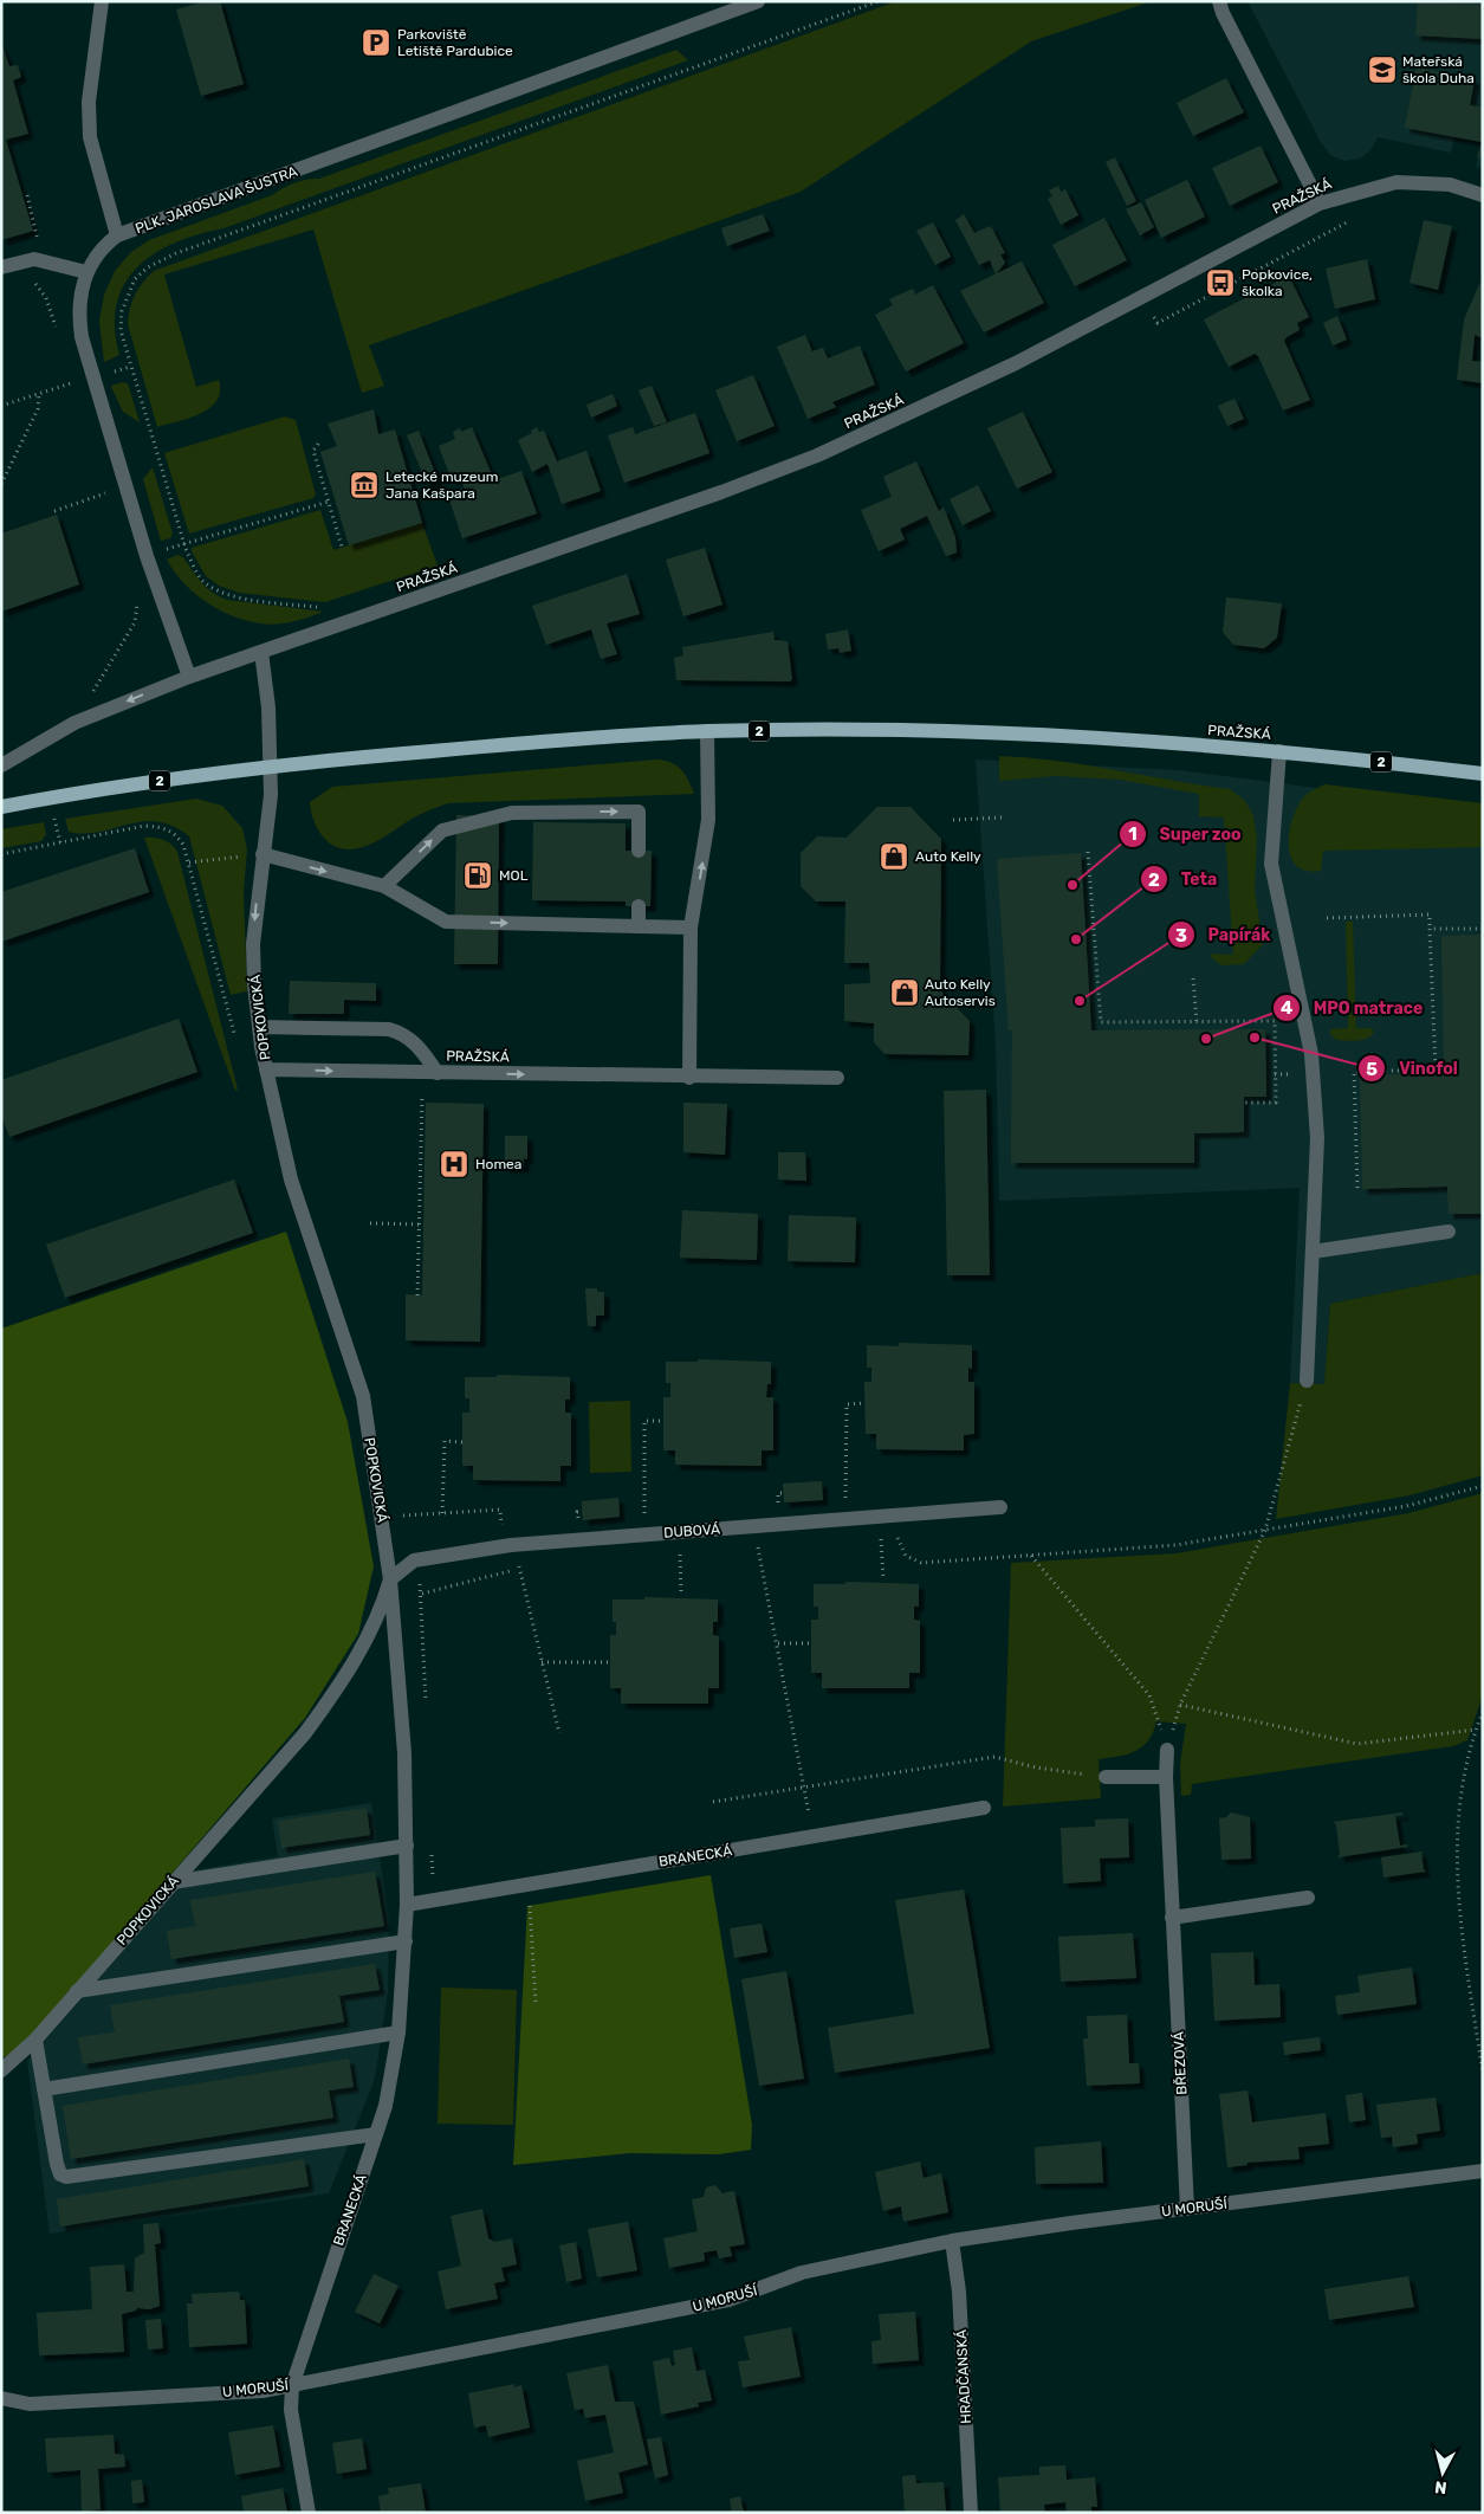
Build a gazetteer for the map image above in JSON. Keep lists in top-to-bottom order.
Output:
{
  "streets": {
    "main road": ["PRAŽSKÁ", "2"],
    "street": [
      "PLK. JAROSLAVA ŠUSTRA",
      "POPKOVICKÁ",
      "DUBOVÁ",
      "BRANECKÁ",
      "BŘEZOVÁ",
      "U MORUŠÍ",
      "HRADČANSKÁ"
    ]
  },
  "crossings": [
    ["PRAŽSKÁ", "PLK. JAROSLAVA ŠUSTRA"],
    ["PRAŽSKÁ", "POPKOVICKÁ"],
    ["POPKOVICKÁ", "DUBOVÁ"],
    ["POPKOVICKÁ", "BRANECKÁ"],
    ["DUBOVÁ", "BRANECKÁ"],
    ["BRANECKÁ", "U MORUŠÍ"],
    ["BŘEZOVÁ", "U MORUŠÍ"],
    ["U MORUŠÍ", "HRADČANSKÁ"]
  ],
  "places": {
    "parking": ["Parkoviště Letiště Pardubice"],
    "school or university": ["Mateřská škola Duha"],
    "bus stop": ["Popkovice, školka"],
    "museum": ["Letecké muzeum Jana Kašpara"],
    "shop": ["Auto Kelly", "Auto Kelly Autoservis"],
    "fuel station": ["MOL"],
    "other": [
      "Super zoo",
      "Teta",
      "Papírák",
      "Vinofol",
      "MPO matrace"
    ],
    "hospital": ["Homea"]
  },
  "north": "bottom"
}
